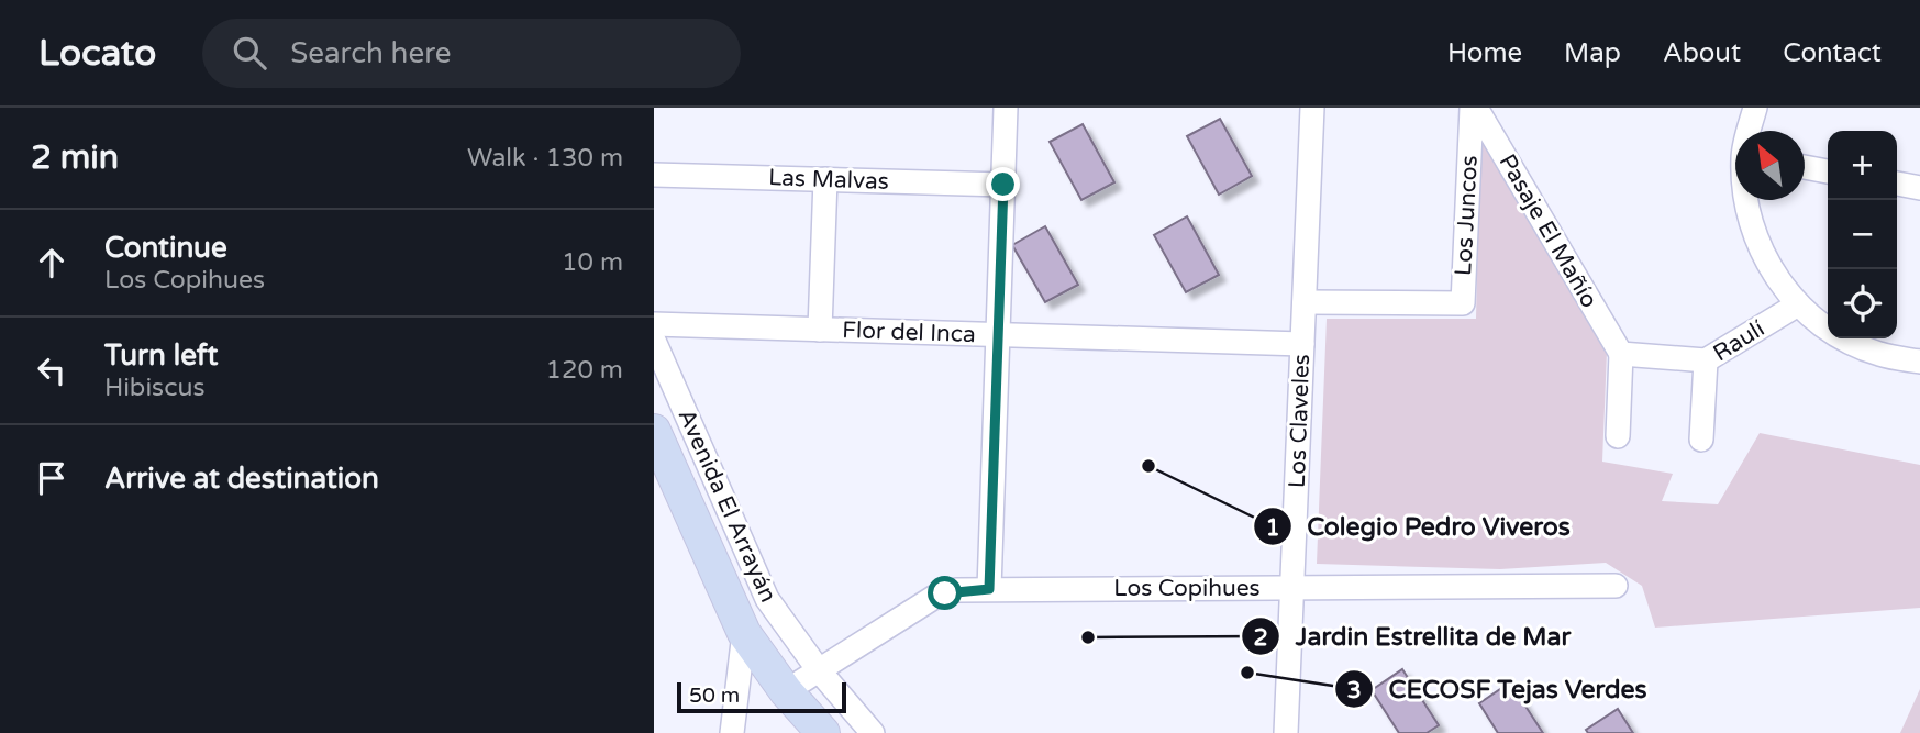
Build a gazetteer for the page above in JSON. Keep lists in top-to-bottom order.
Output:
{
  "streets": {
    "street": [
      "Las Malvas",
      "Los Juncos",
      "Pasaje El Mañío",
      "Flor del Inca",
      "Raulí",
      "Los Claveles",
      "Avenida El Arrayán",
      "Los Copihues"
    ]
  },
  "crossings": [
    ["Los Juncos", "Pasaje El Mañío"],
    ["Los Juncos", "Los Claveles"],
    ["Flor del Inca", "Los Claveles"],
    ["Los Claveles", "Los Copihues"],
    ["Avenida El Arrayán", "Los Copihues"]
  ],
  "places": ["Colegio Pedro Viveros", "Jardin Estrellita de Mar", "CECOSF Tejas Verdes"],
  "scale_bar": "50 m",
  "north": "top left",
  "page": {
    "header": "Locato",
    "search": "Search here",
    "nav": [
      "Home",
      "Map",
      "About",
      "Contact"
    ],
    "heading": ["2 min", "Walk · 130 m"],
    "map_buttons": ["+", "−"],
    "list": [
      ["Continue", "Los Copihues", "10 m"],
      ["Turn left", "Hibiscus", "120 m"],
      "Arrive at destination"
    ],
    "scale": "50 m"
  }
}
